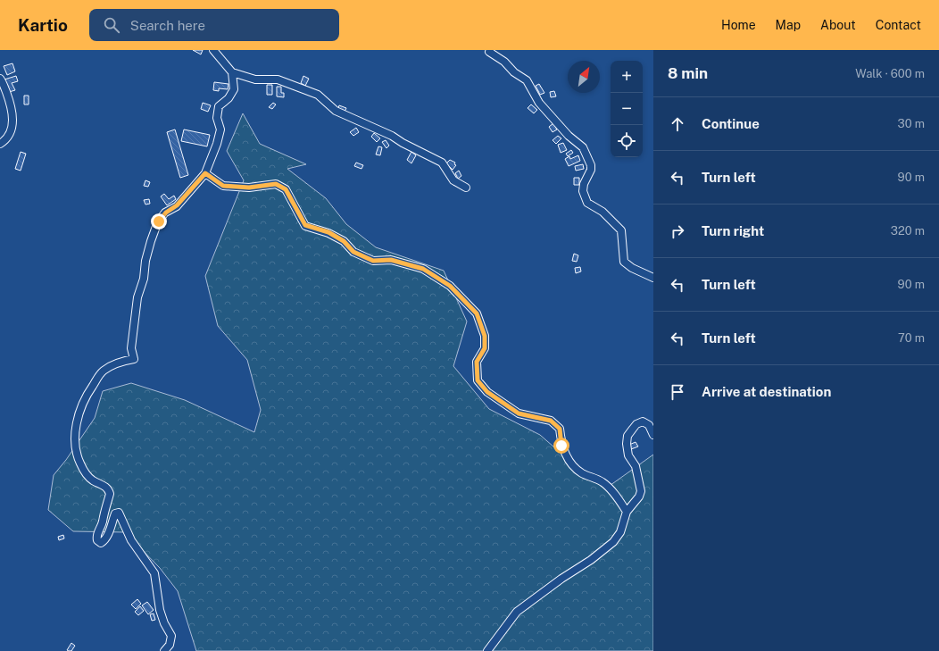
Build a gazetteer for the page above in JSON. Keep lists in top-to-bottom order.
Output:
{
  "north": "top right",
  "page": {
    "header": "Kartio",
    "search": "Search here",
    "nav": [
      "Home",
      "Map",
      "About",
      "Contact"
    ],
    "heading": ["8 min", "Walk · 600 m"],
    "map_buttons": ["+", "−"],
    "list": [
      ["Continue", "30 m"],
      ["Turn left", "90 m"],
      ["Turn right", "320 m"],
      ["Turn left", "90 m"],
      ["Turn left", "70 m"],
      "Arrive at destination"
    ]
  }
}
